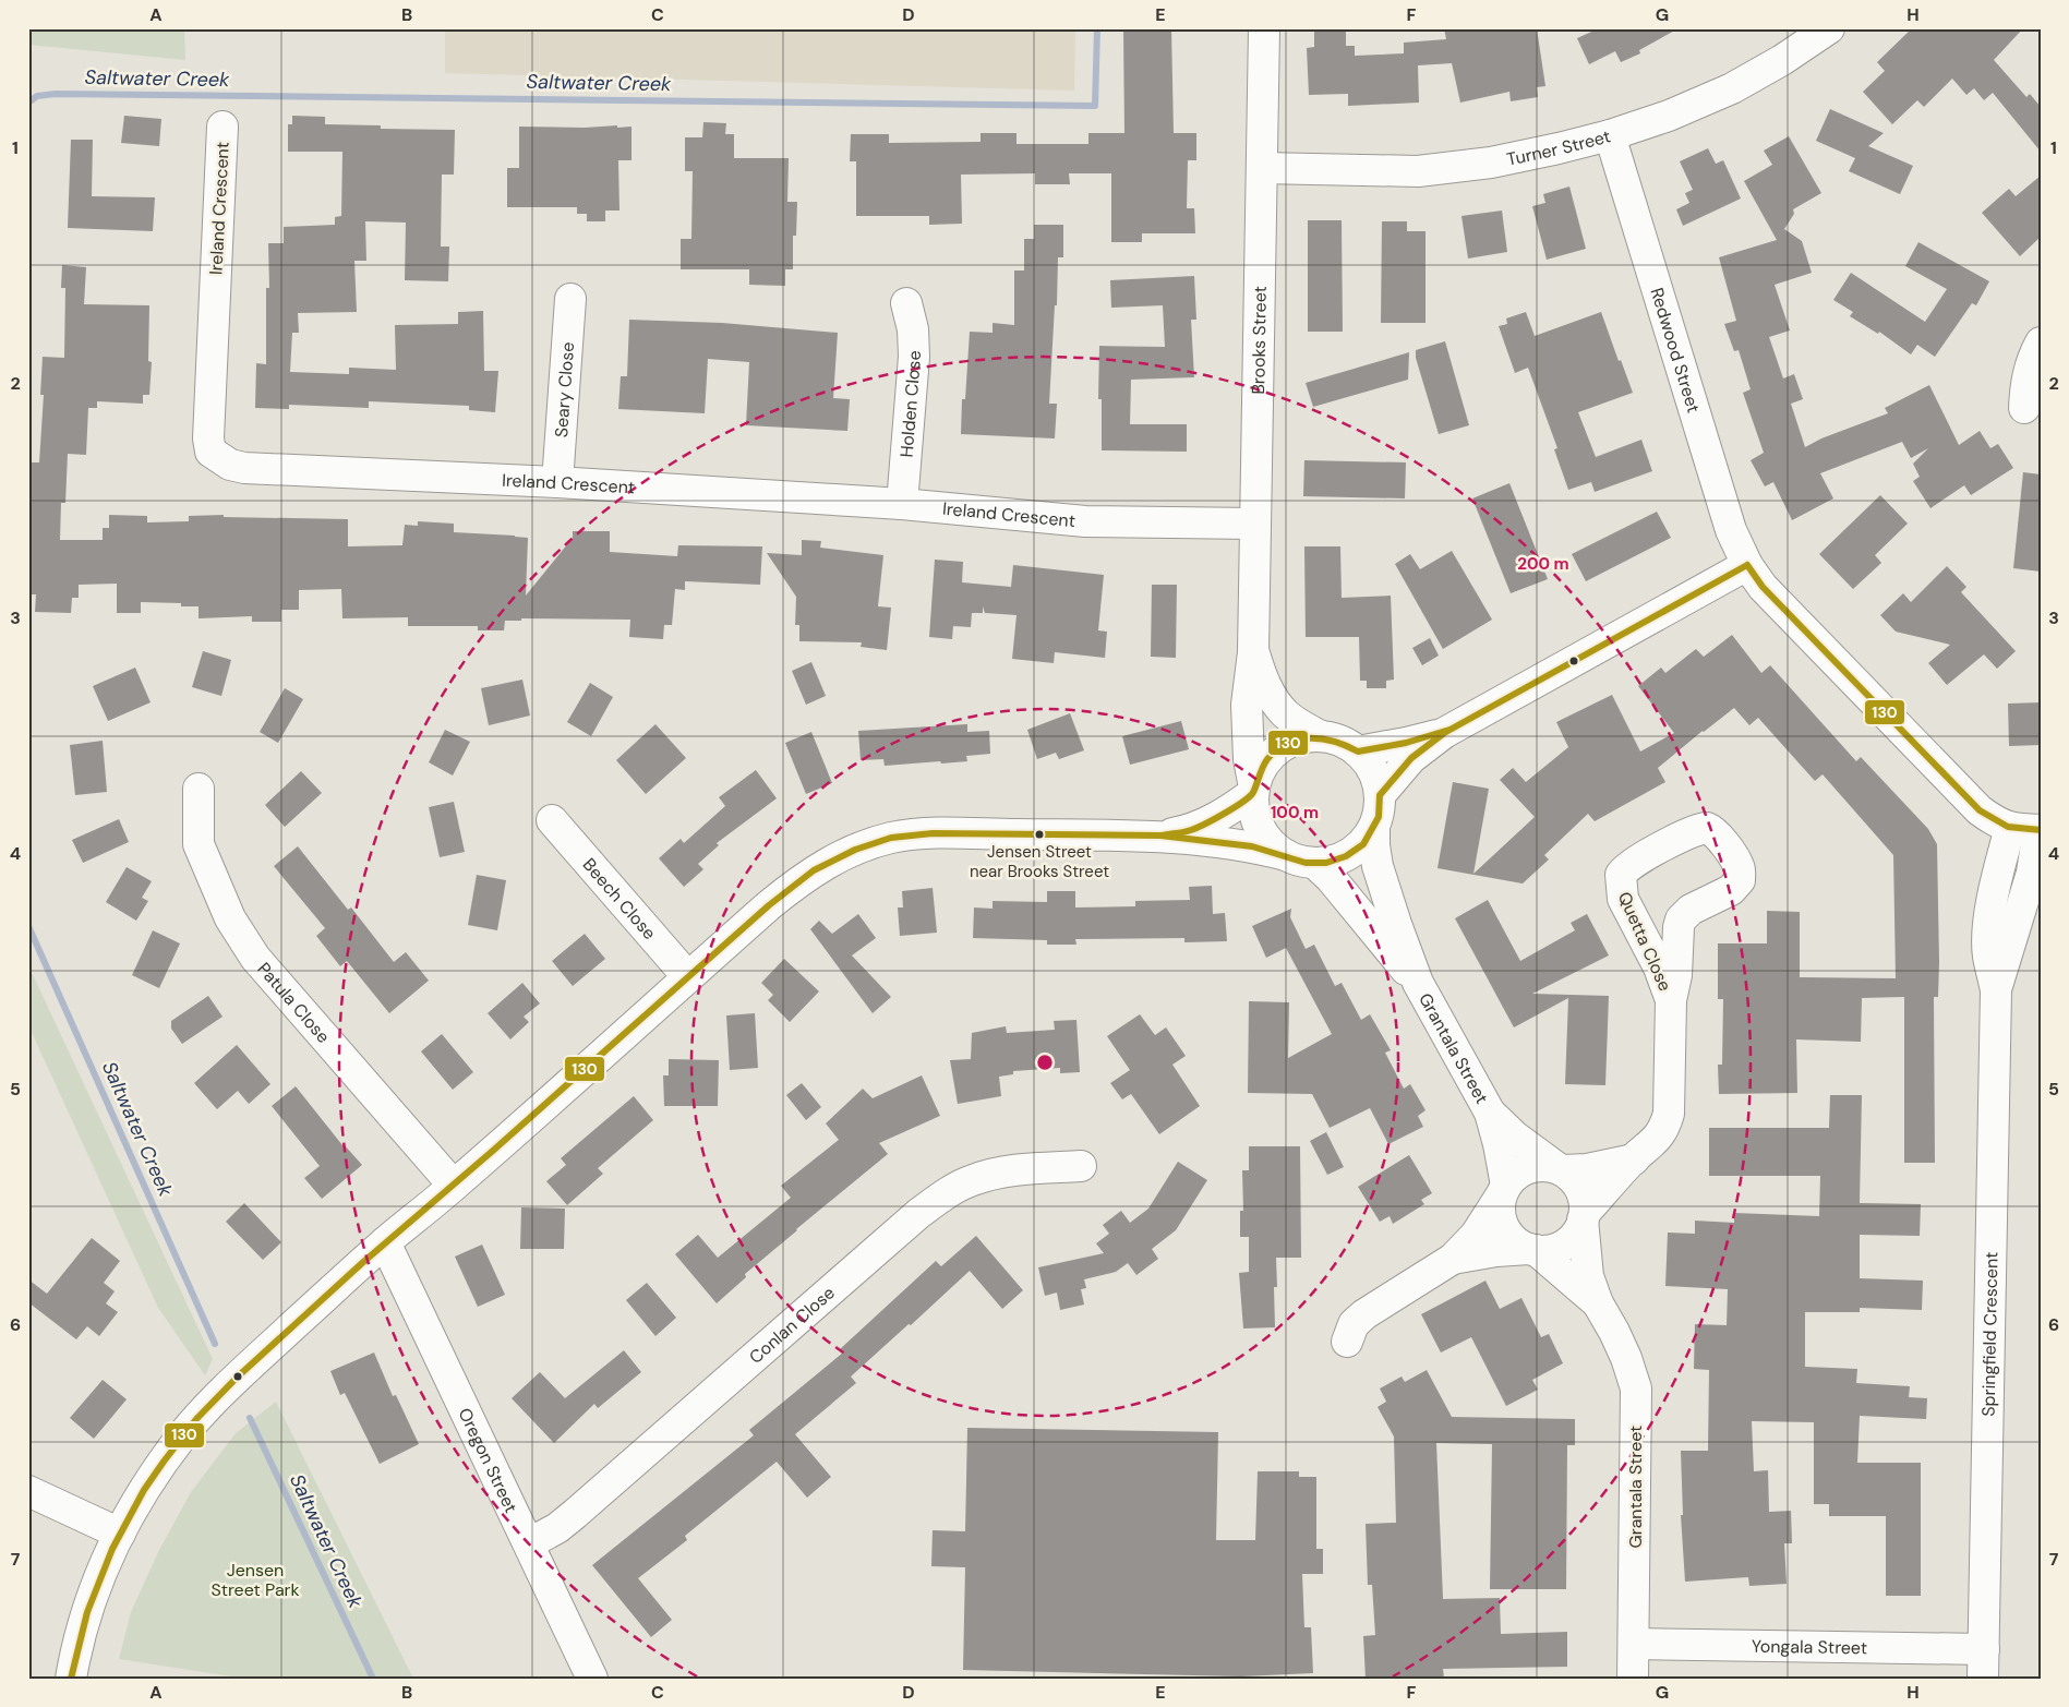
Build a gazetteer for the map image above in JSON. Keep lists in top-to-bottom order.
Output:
{
  "streets": {
    "street": [
      "Turner Street",
      "Ireland Crescent",
      "Brooks Street",
      "Redwood Street",
      "Seary Close",
      "Holden Close",
      "Beech Close",
      "Quetta Close",
      "Patula Close",
      "Grantala Street",
      "Conlan Close",
      "Springfield Crescent",
      "Oregon Street",
      "Yongala Street"
    ]
  },
  "crossings": [
    ["Turner Street", "Brooks Street"],
    ["Turner Street", "Redwood Street"],
    ["Ireland Crescent", "Brooks Street"],
    ["Ireland Crescent", "Seary Close"],
    ["Ireland Crescent", "Holden Close"],
    ["Brooks Street", "Grantala Street"],
    ["Redwood Street", "Springfield Crescent"],
    ["Quetta Close", "Grantala Street"],
    ["Grantala Street", "Yongala Street"],
    ["Conlan Close", "Oregon Street"],
    ["Springfield Crescent", "Yongala Street"]
  ],
  "water": ["Saltwater Creek"],
  "parks": ["Jensen Street Park"],
  "places": ["Jensen Street near Brooks Street"],
  "lines": ["transit line 130"],
  "grid": {
    "columns": [
      "A",
      "B",
      "C",
      "D",
      "E",
      "F",
      "G",
      "H"
    ],
    "rows": [
      "1",
      "2",
      "3",
      "4",
      "5",
      "6",
      "7"
    ]
  },
  "rings": ["200 m", "100 m"]
}
